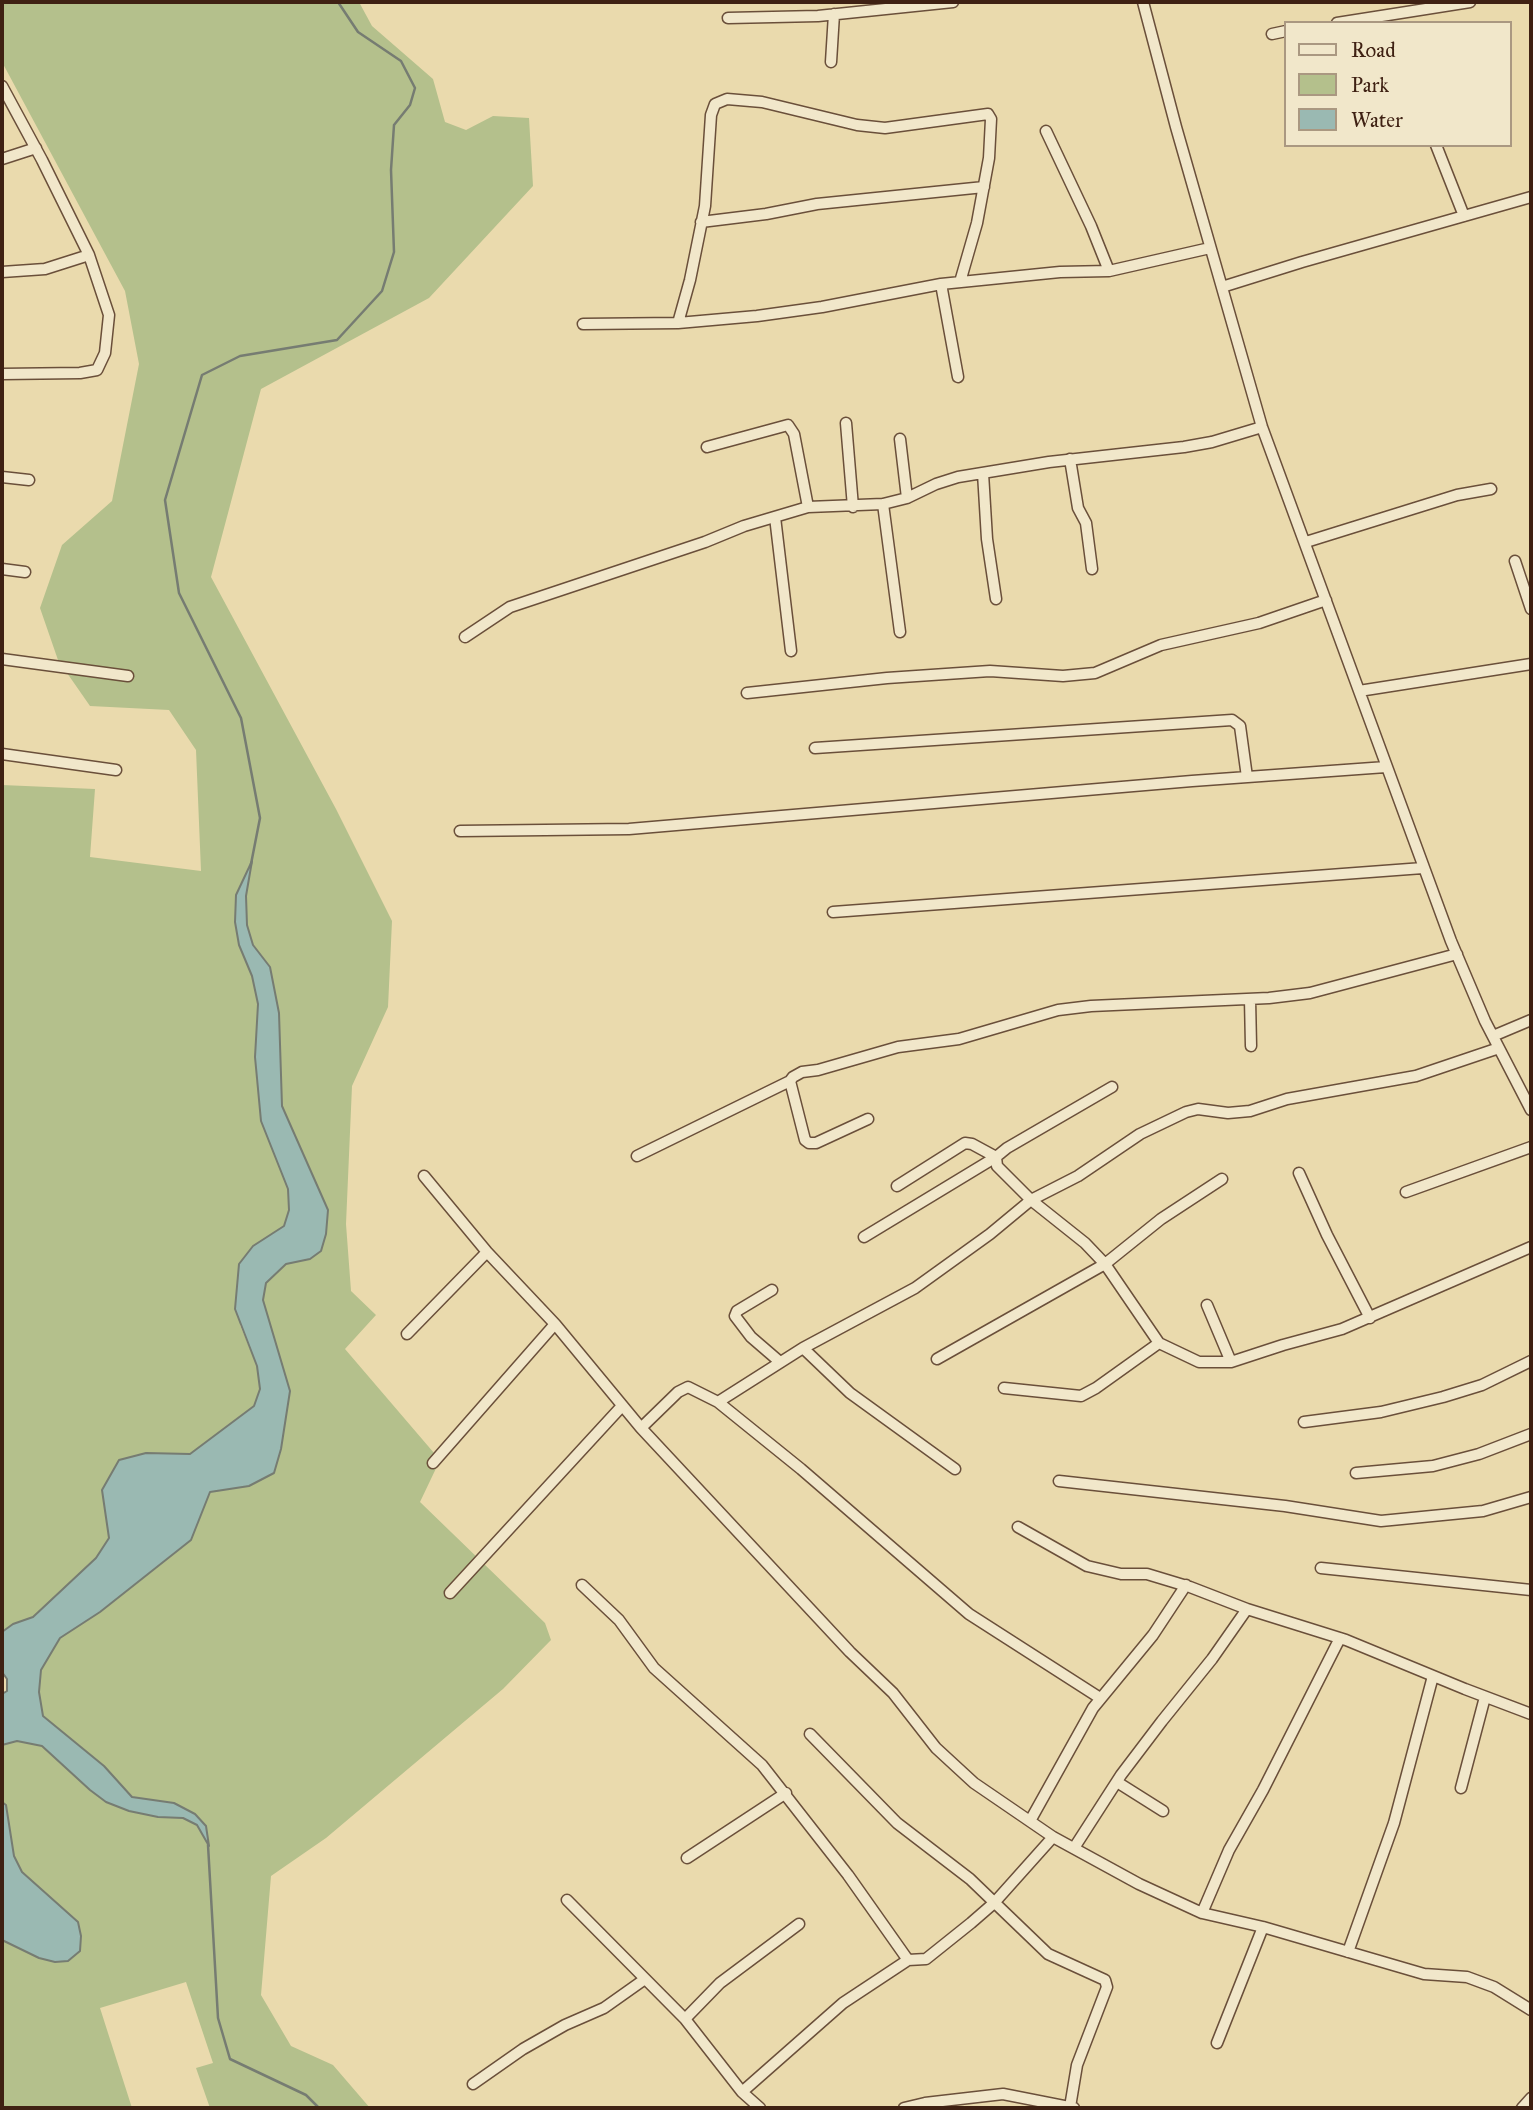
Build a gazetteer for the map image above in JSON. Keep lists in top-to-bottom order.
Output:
{
  "legend": ["Road", "Park", "Water"]
}
